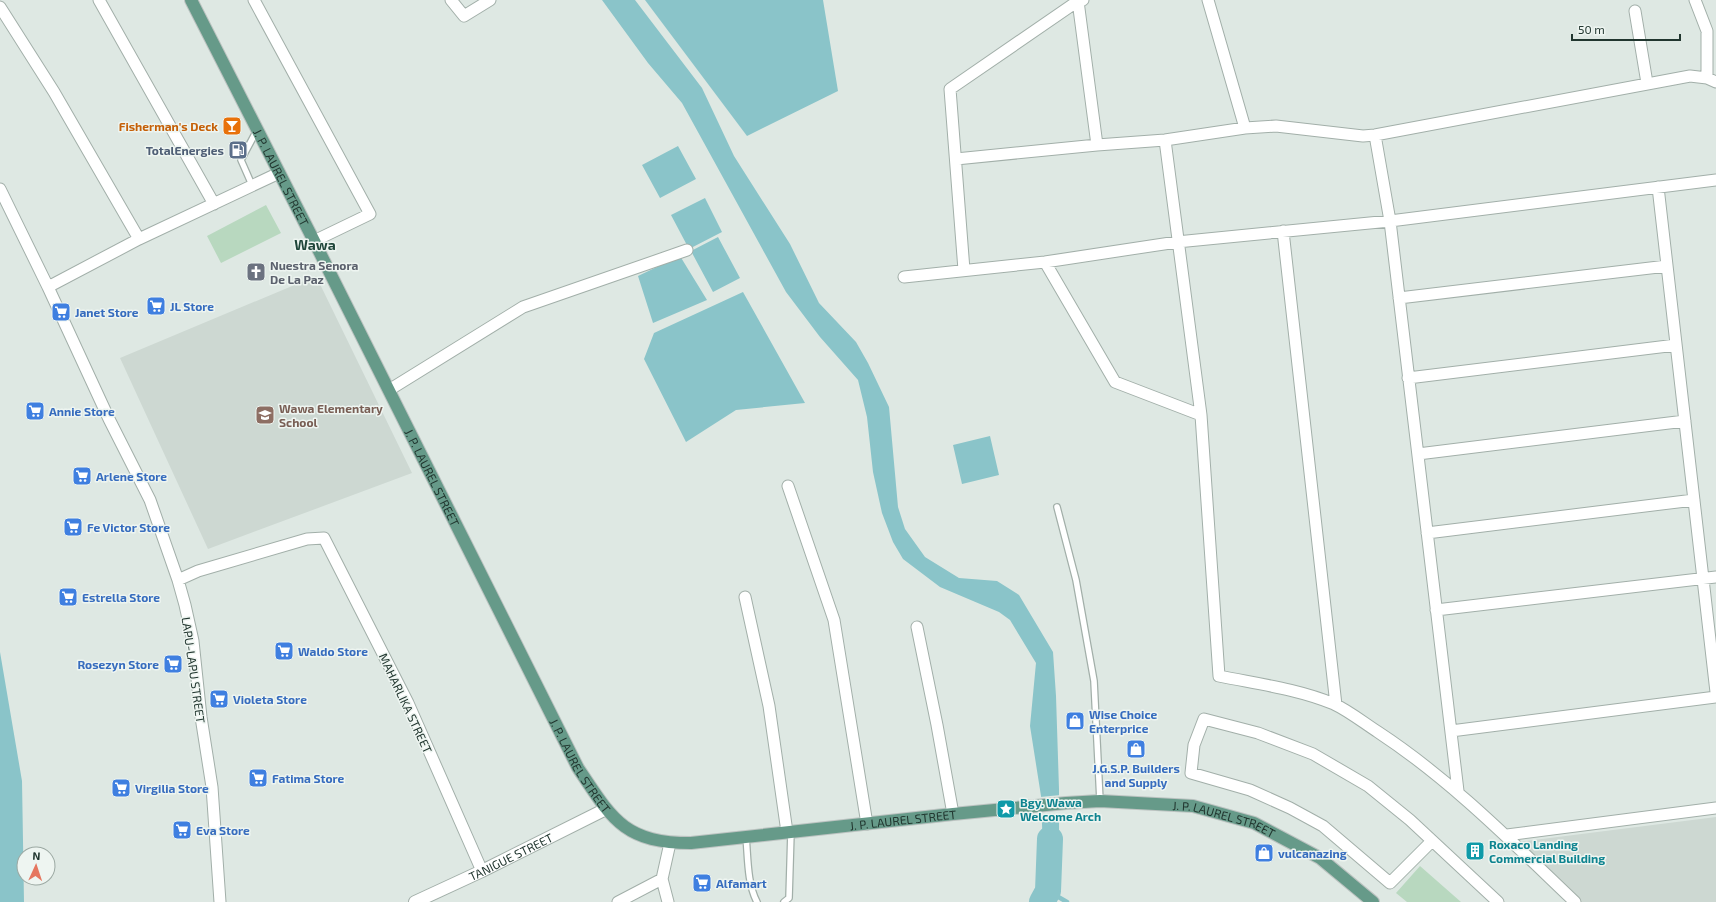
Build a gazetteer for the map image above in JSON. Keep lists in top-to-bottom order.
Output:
{
  "streets": {
    "main road": ["J. P. LAUREL STREET"],
    "street": ["LAPU-LAPU STREET", "MAHARLIKA STREET", "TANIGUE STREET"]
  },
  "crossings": [
    ["J. P. LAUREL STREET", "TANIGUE STREET"],
    ["LAPU-LAPU STREET", "MAHARLIKA STREET"],
    ["MAHARLIKA STREET", "TANIGUE STREET"]
  ],
  "districts": ["Wawa"],
  "places": {
    "bar": ["Fisherman's Deck"],
    "fuel station": ["TotalEnergies"],
    "church": ["Nuestra Senora De La Paz"],
    "supermarket": [
      "JL Store",
      "Janet Store",
      "Annie Store",
      "Arlene Store",
      "Fe Victor Store",
      "Estrella Store",
      "Waldo Store",
      "Rosezyn Store",
      "Violeta Store",
      "Fatima Store",
      "Virgilia Store",
      "Eva Store",
      "Alfamart"
    ],
    "school or university": ["Wawa Elementary School"],
    "shop": ["Wise Choice Enterprice", "J.G.S.P. Builders and Supply", "vulcanazing"],
    "place": ["Bgy. Wawa Welcome Arch"],
    "building": ["Roxaco Landing Commercial Building"]
  },
  "scale_bar": "50 m",
  "north": "top"
}
